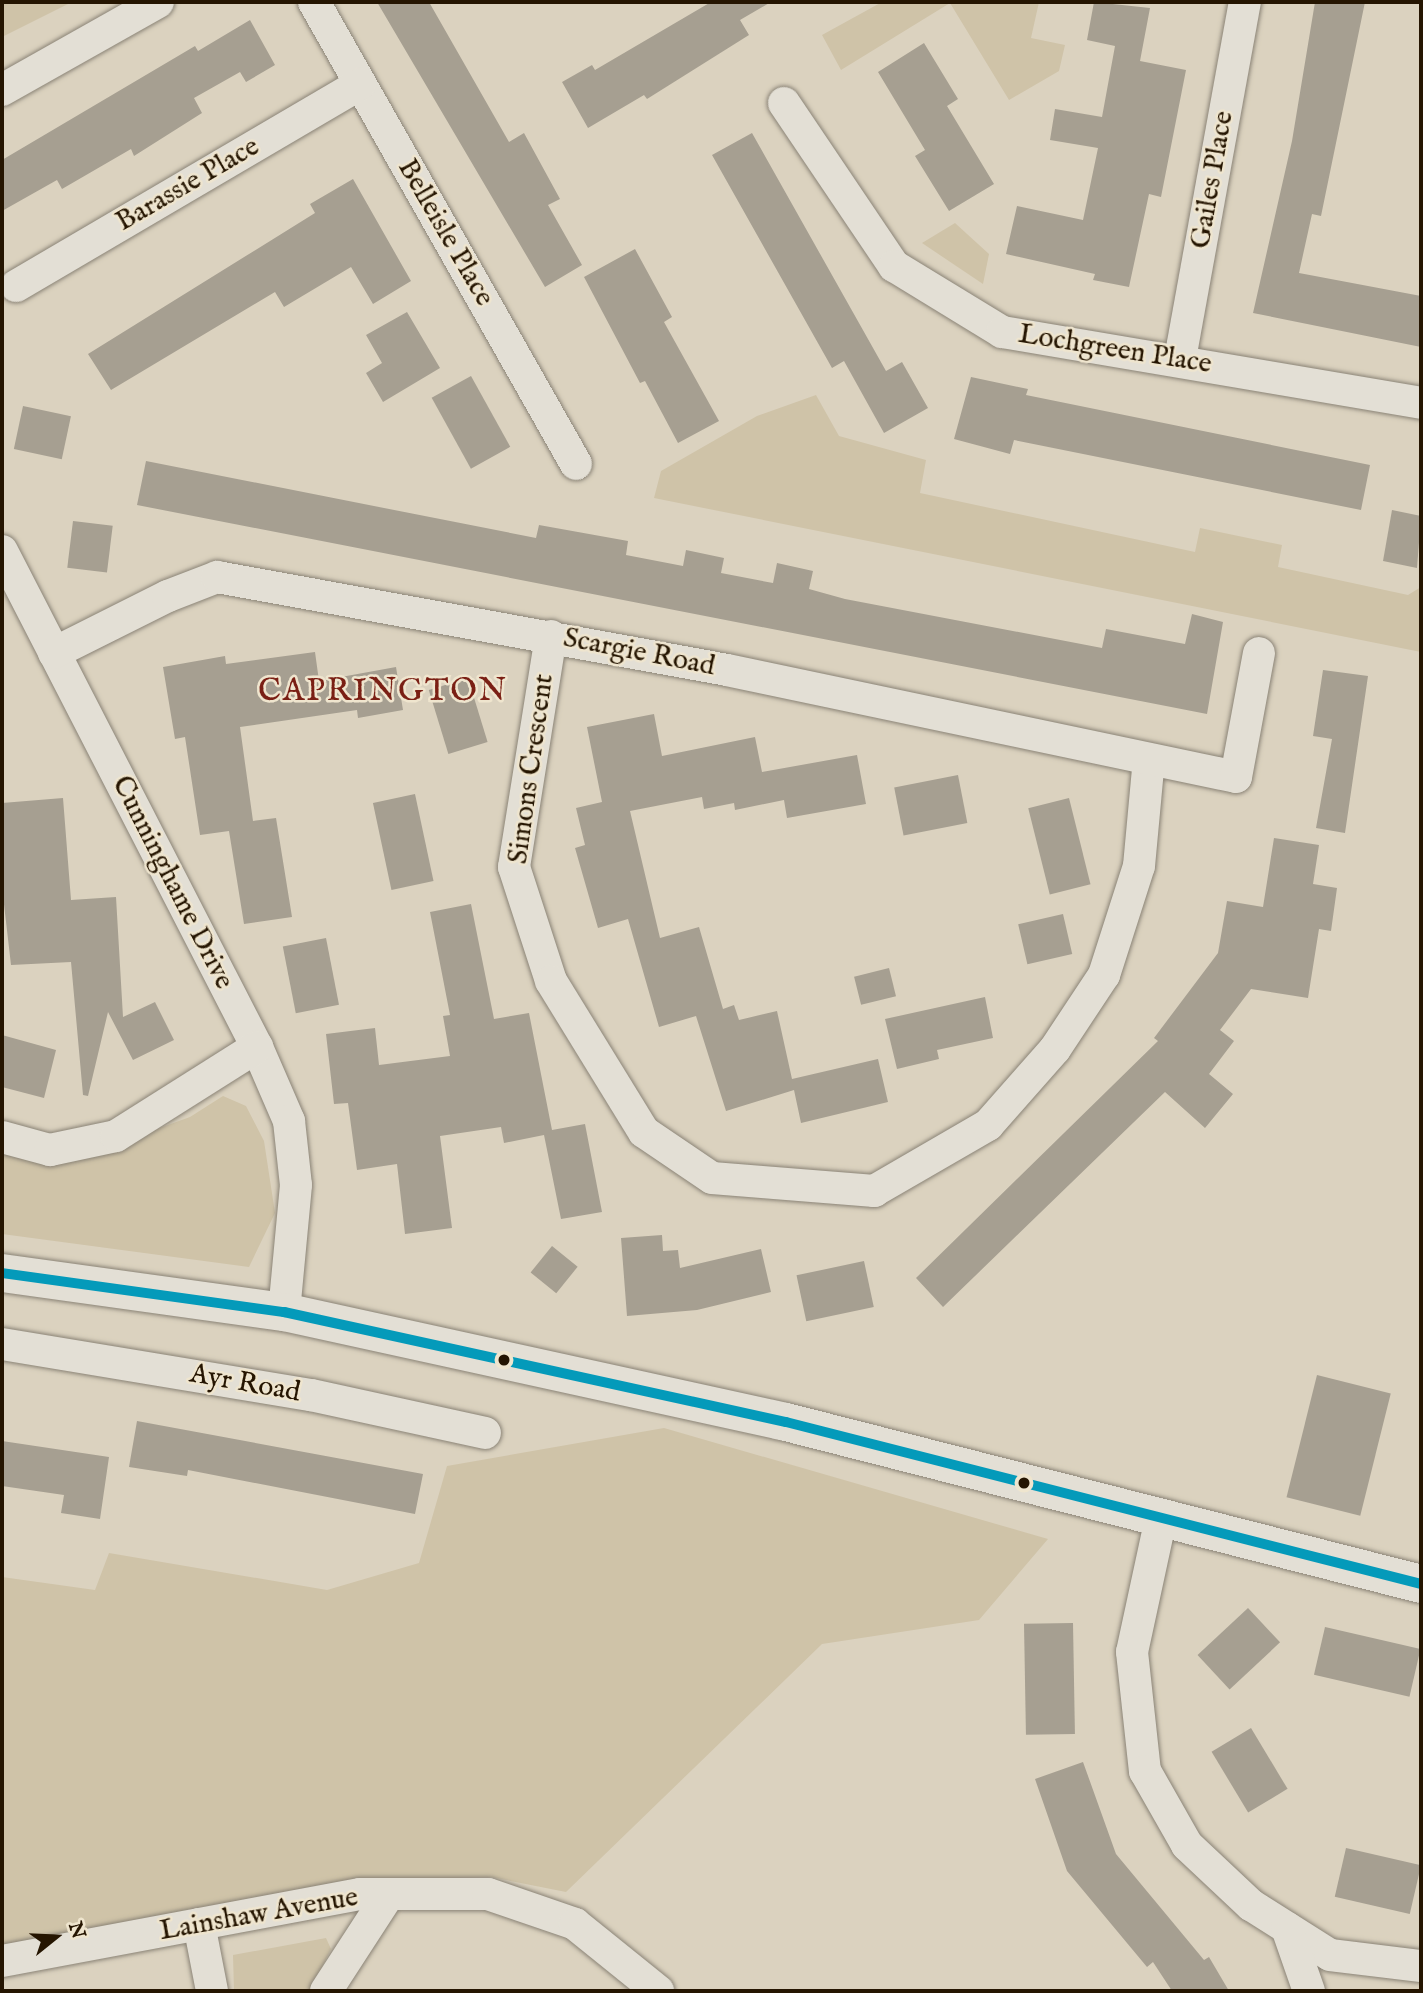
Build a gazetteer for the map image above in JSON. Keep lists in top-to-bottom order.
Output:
{
  "streets": {
    "street": [
      "Gailes Place",
      "Barassie Place",
      "Belleisle Place",
      "Lochgreen Place",
      "Scargie Road",
      "Simons Crescent",
      "Cunninghame Drive",
      "Ayr Road",
      "Lainshaw Avenue"
    ]
  },
  "crossings": [
    ["Gailes Place", "Lochgreen Place"],
    ["Barassie Place", "Belleisle Place"],
    ["Scargie Road", "Simons Crescent"],
    ["Scargie Road", "Cunninghame Drive"]
  ],
  "districts": ["CAPRINGTON"],
  "north": "right"
}
